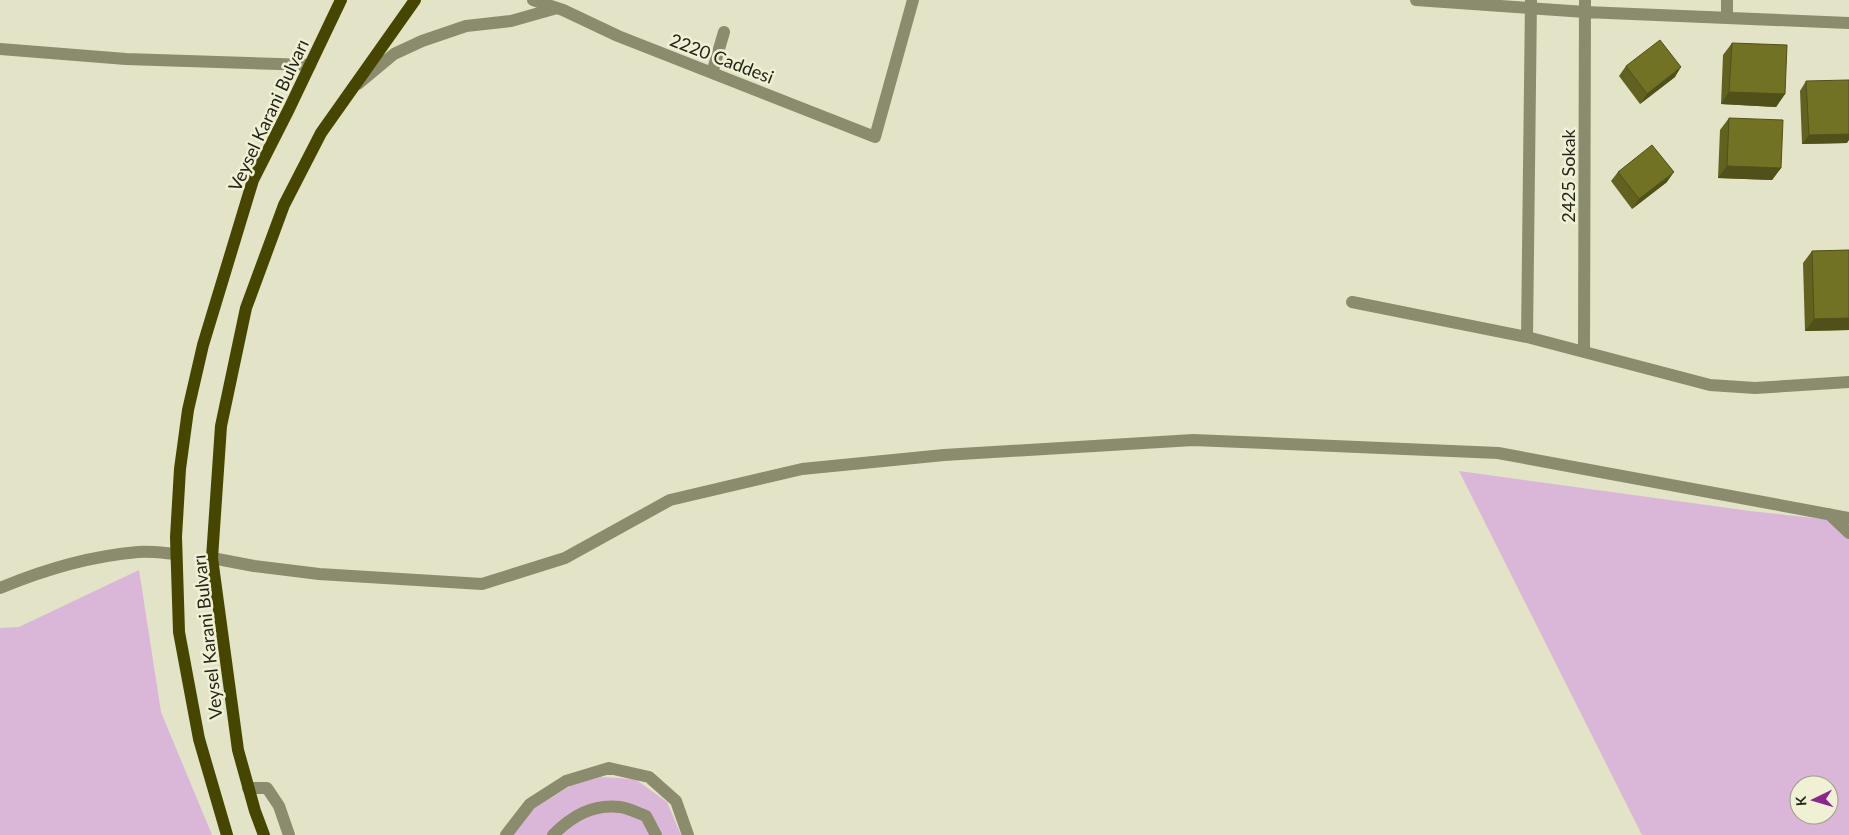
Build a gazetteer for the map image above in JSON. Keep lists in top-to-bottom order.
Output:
{
  "streets": {
    "main road": ["Veysel Karani Bulvarı"],
    "street": ["2220 Caddesi", "2425 Sokak"]
  },
  "north": "left"
}
